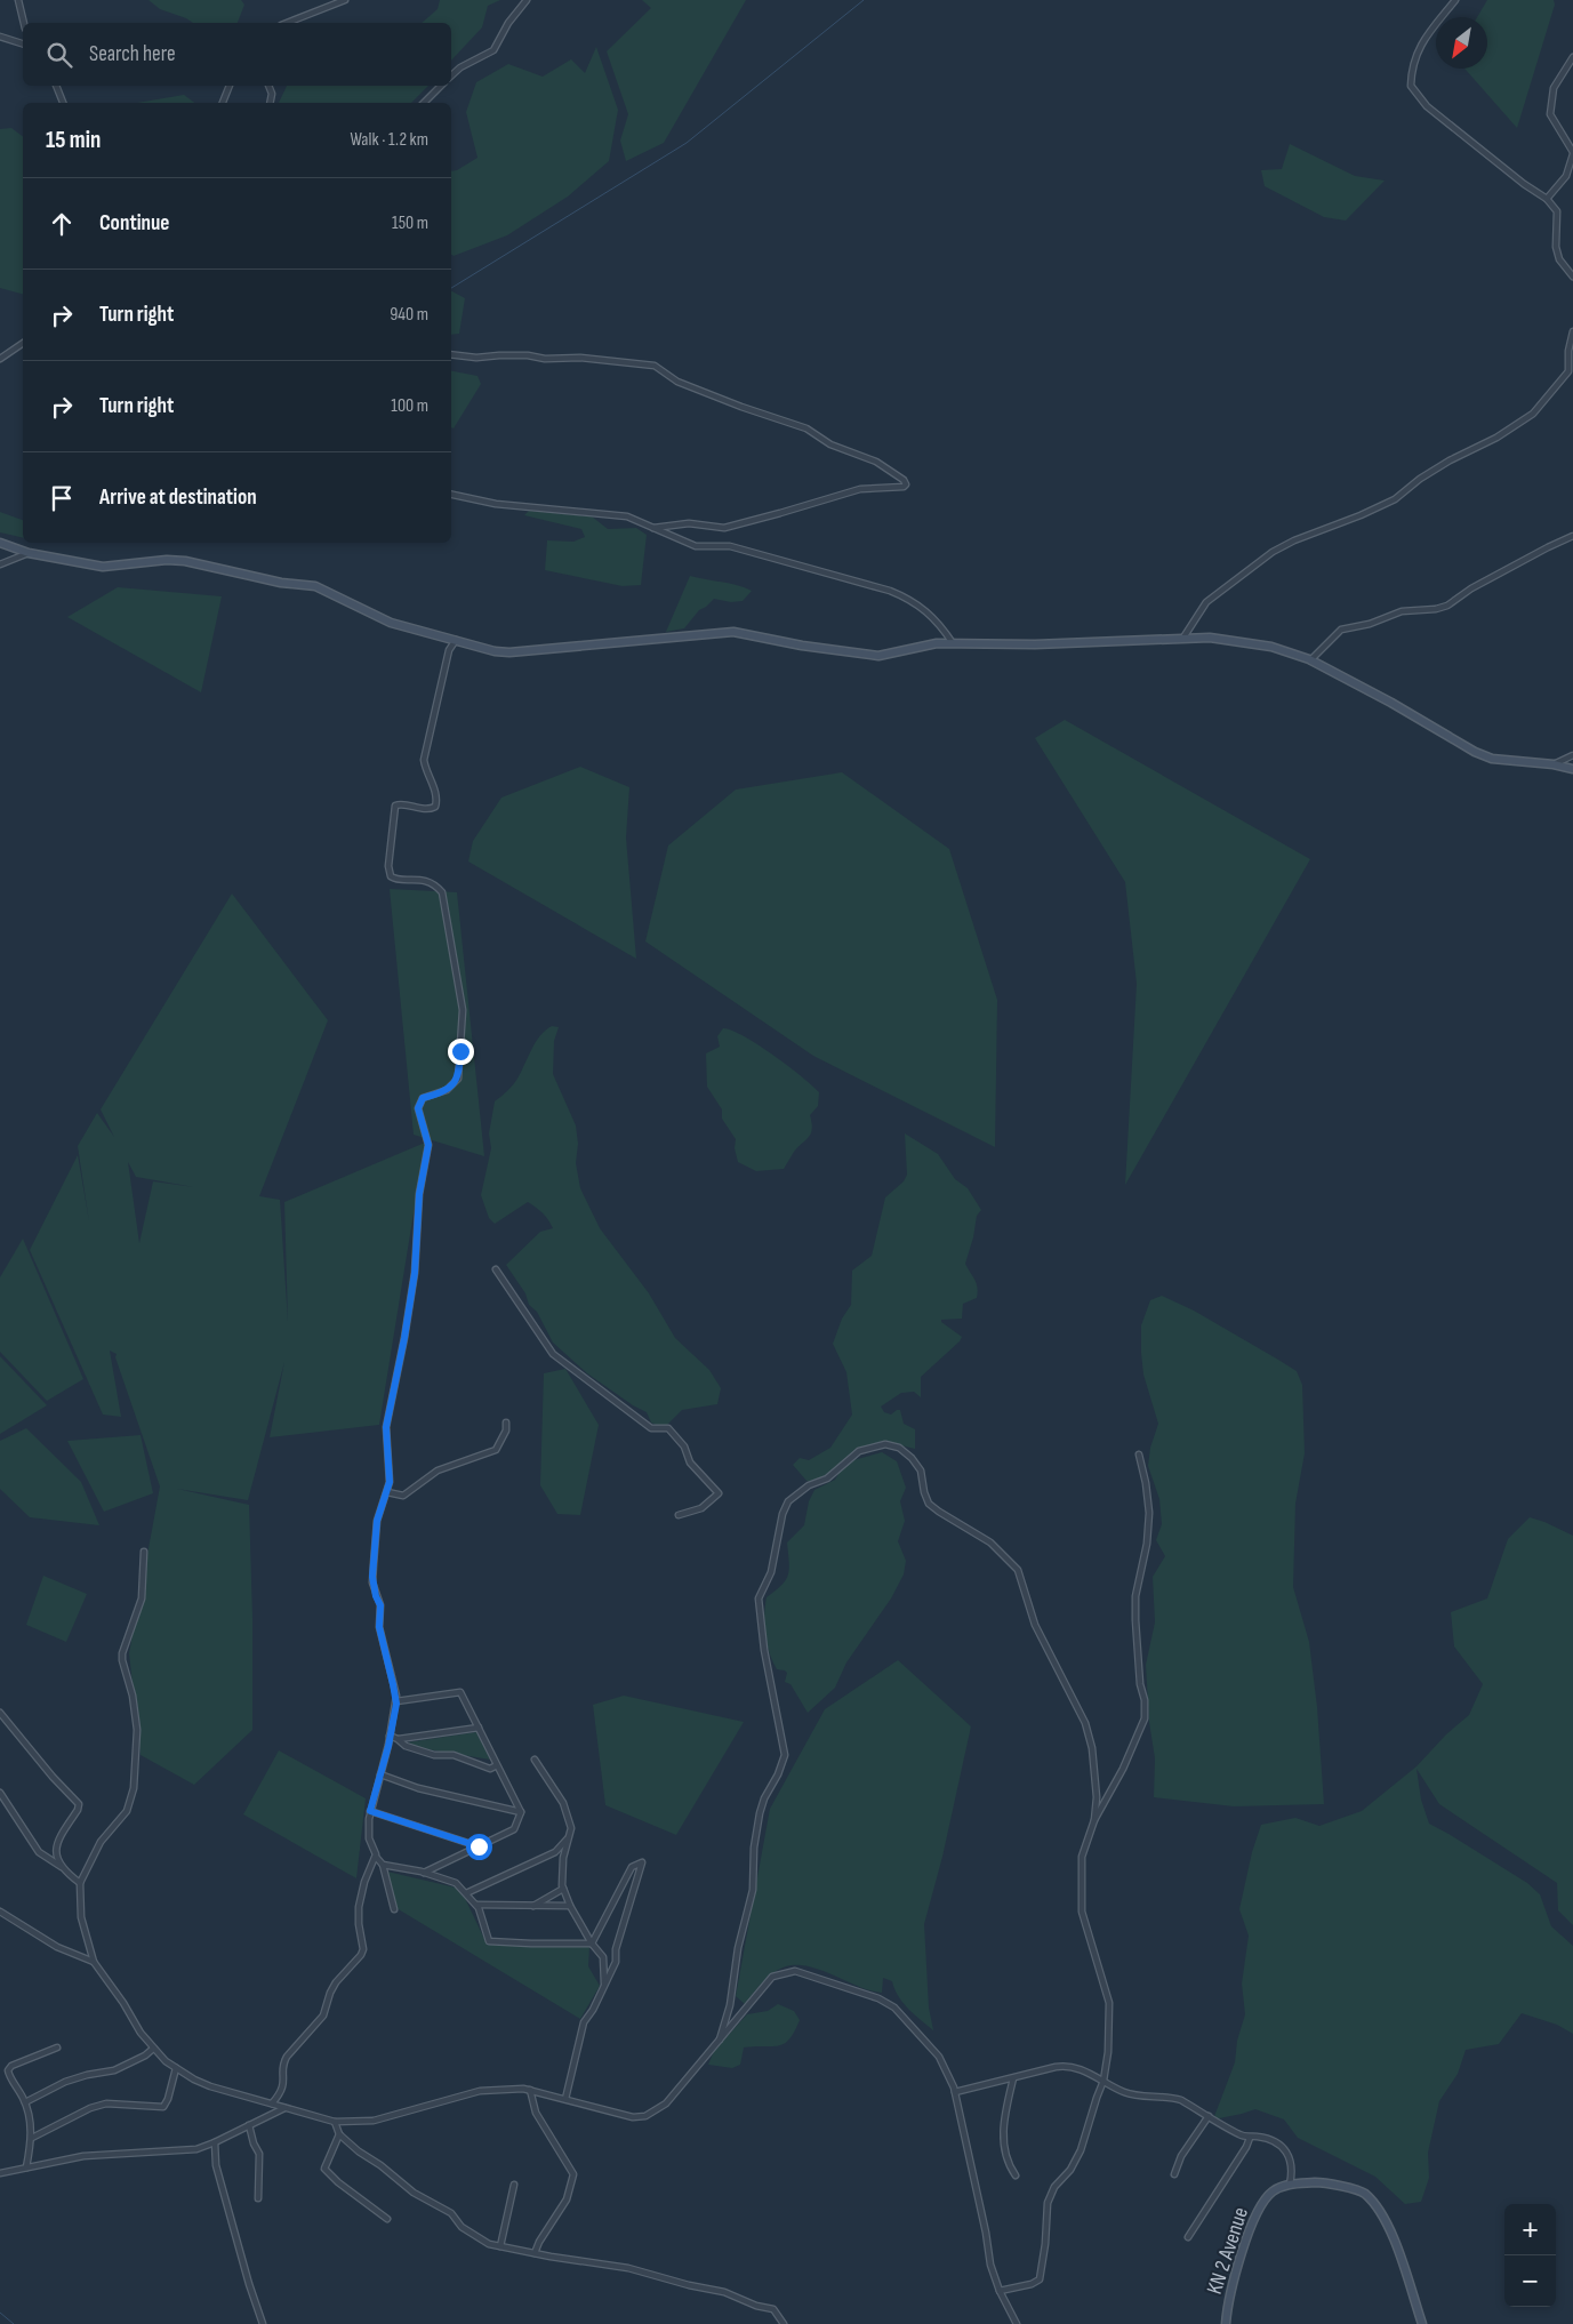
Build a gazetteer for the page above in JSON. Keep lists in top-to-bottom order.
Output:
{
  "streets": {
    "street": ["KN 2 Avenue"]
  },
  "north": "bottom left",
  "page": {
    "search": "Search here",
    "heading": ["15 min", "Walk · 1.2 km"],
    "list": [
      ["Continue", "150 m"],
      ["Turn right", "940 m"],
      ["Turn right", "100 m"],
      "Arrive at destination"
    ],
    "map_buttons": ["+", "−"]
  }
}
